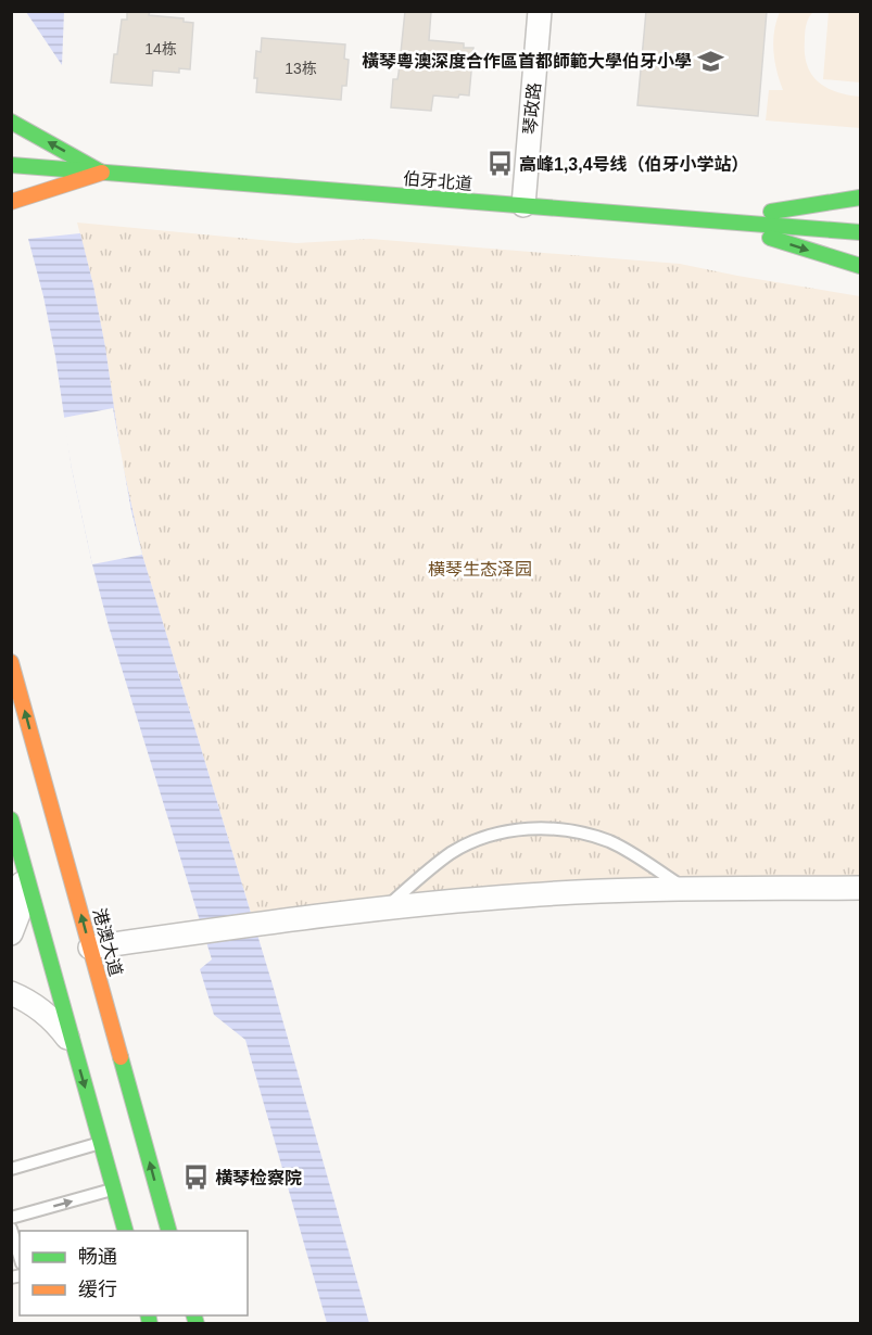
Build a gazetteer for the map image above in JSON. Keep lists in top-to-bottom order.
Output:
{
  "streets": {
    "main road": ["伯牙北道", "港澳大道"],
    "street": ["琴政路"]
  },
  "crossings": [
    ["琴政路", "伯牙北道"]
  ],
  "one_way": ["港澳大道"],
  "parks": ["横琴生态泽园"],
  "places": {
    "school or university": ["橫琴粵澳深度合作區首都師範大學伯牙小學"],
    "bus stop": ["高峰1,3,4号线（伯牙小学站）", "横琴检察院"]
  },
  "house_numbers": ["14栋", "13栋"],
  "legend": ["畅通", "缓行"]
}
